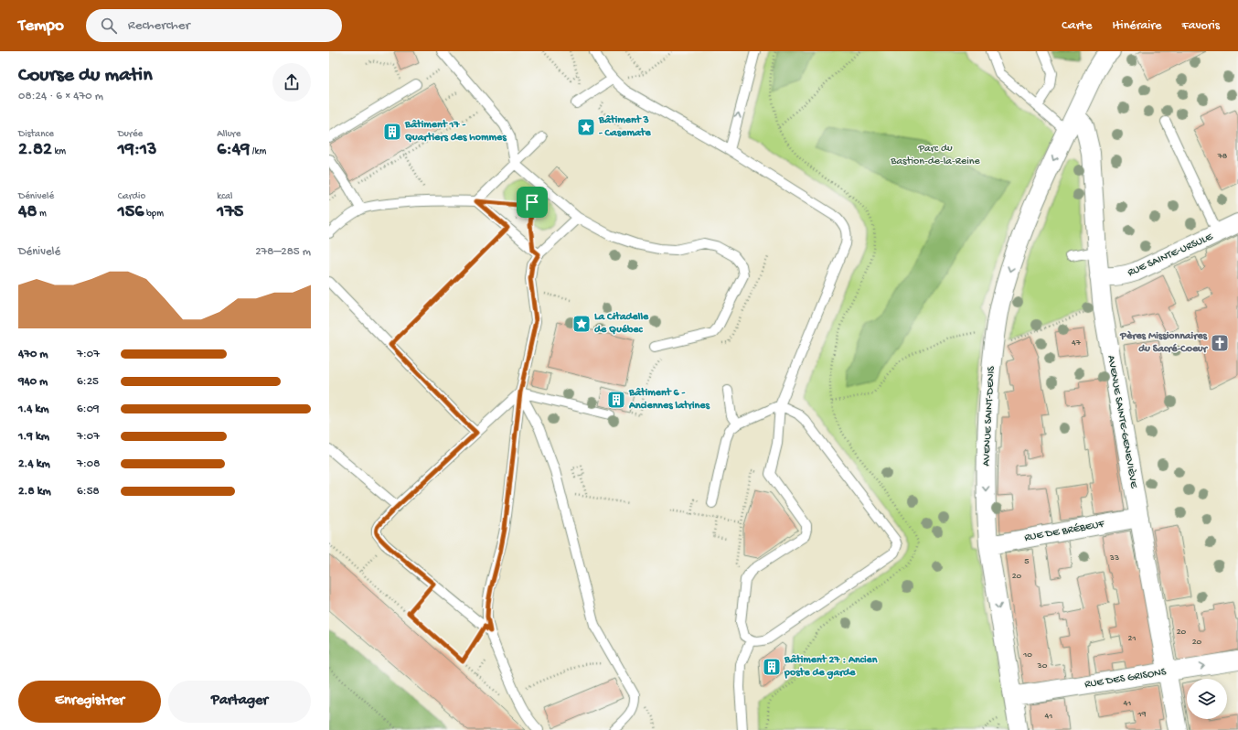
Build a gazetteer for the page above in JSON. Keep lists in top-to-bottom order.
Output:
{
  "streets": {
    "street": [
      "RUE SAINTE-URSULE",
      "AVENUE SAINT-DENIS",
      "AVENUE SAINTE-GENEVIÈVE",
      "RUE DE BRÉBEUF",
      "RUE DES GRISONS"
    ]
  },
  "crossings": [
    ["RUE SAINTE-URSULE", "AVENUE SAINTE-GENEVIÈVE"],
    ["AVENUE SAINT-DENIS", "AVENUE SAINTE-GENEVIÈVE"],
    ["AVENUE SAINT-DENIS", "RUE DE BRÉBEUF"],
    ["AVENUE SAINT-DENIS", "RUE DES GRISONS"],
    ["AVENUE SAINTE-GENEVIÈVE", "RUE DE BRÉBEUF"],
    ["AVENUE SAINTE-GENEVIÈVE", "RUE DES GRISONS"]
  ],
  "one_way": ["AVENUE SAINT-DENIS"],
  "parks": ["Parc du Bastion-de-la-Reine"],
  "places": {
    "place": ["Bâtiment 3 - Casemate", "La Citadelle de Québec"],
    "building": ["Bâtiment 17 - Quartiers des hommes", "Bâtiment 6 - Anciennes latrines", "Bâtiment 27 : Ancien poste de garde"],
    "church": ["Pères Missionnaires du Sacré-Coeur"]
  },
  "house_numbers": [
    "78",
    "47",
    "33",
    "5",
    "20",
    "20",
    "21",
    "20",
    "10",
    "30",
    "41",
    "19",
    "41"
  ],
  "page": {
    "header": "Tempo",
    "search": "Rechercher",
    "nav": ["Carte", "Itinéraire", "Favoris"],
    "heading": ["Course du matin", "08:24 · 6 × 470 m"],
    "stats": [
      ["Distance", "2.82 km"],
      ["Durée", "19:13"],
      ["Allure", "6:49 /km"],
      ["Dénivelé", "48 m"],
      ["Cardio", "156 bpm"],
      ["kcal", "175"]
    ],
    "chart": ["Dénivelé", "278–285 m"],
    "list": [
      {
        "name": "470 m",
        "note": "7:07"
      },
      {
        "name": "940 m",
        "note": "6:25"
      },
      {
        "name": "1.4 km",
        "note": "6:09"
      },
      {
        "name": "1.9 km",
        "note": "7:07"
      },
      {
        "name": "2.4 km",
        "note": "7:08"
      },
      {
        "name": "2.8 km",
        "note": "6:58"
      }
    ],
    "buttons": ["Enregistrer", "Partager"]
  }
}
